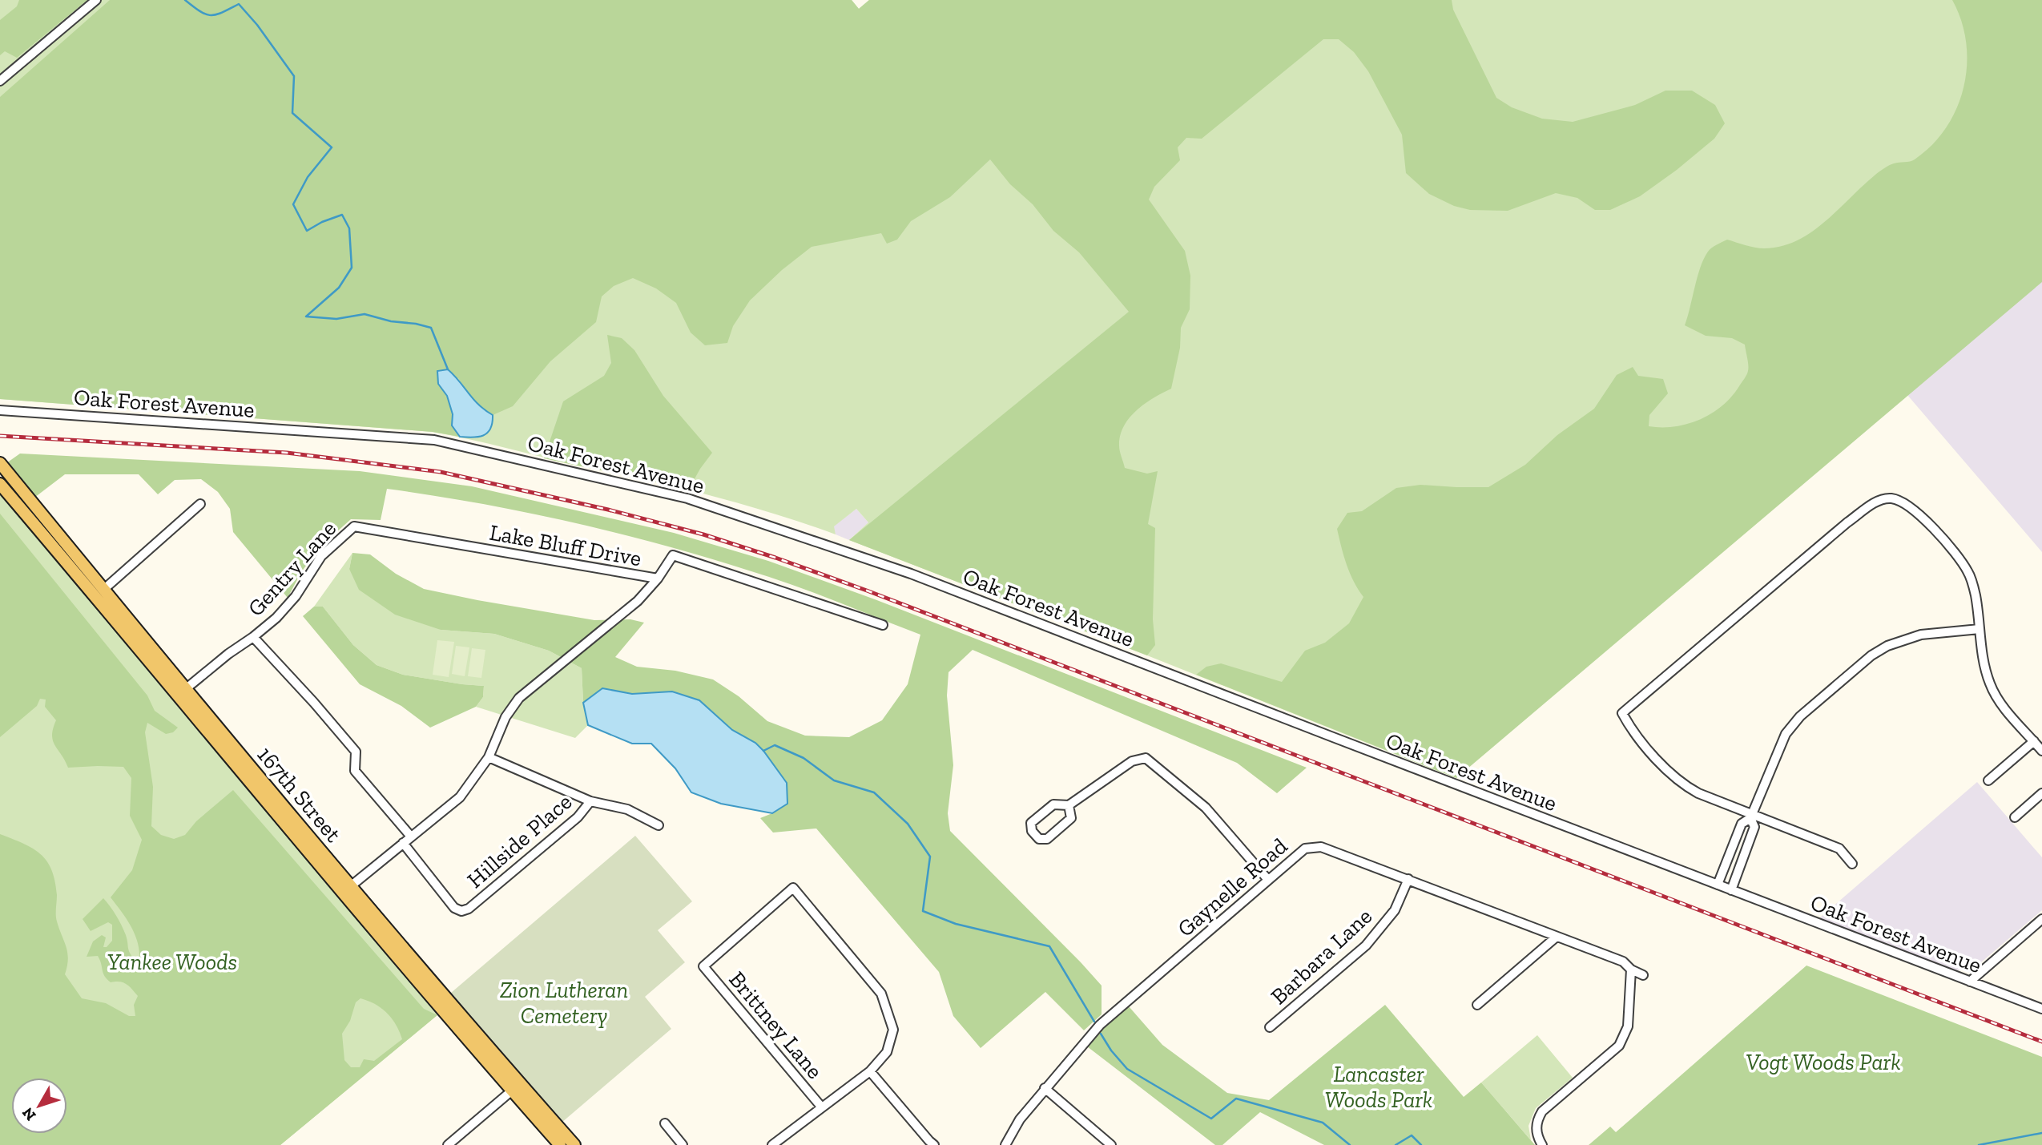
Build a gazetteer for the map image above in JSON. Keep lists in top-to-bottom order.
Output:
{
  "streets": {
    "main road": ["167th Street"],
    "street": [
      "Oak Forest Avenue",
      "Lake Bluff Drive",
      "Gentry Lane",
      "Hillside Place",
      "Gaynelle Road",
      "Barbara Lane",
      "Brittney Lane"
    ]
  },
  "crossings": [
    ["Lake Bluff Drive", "Gentry Lane"],
    ["Gentry Lane", "167th Street"],
    ["Gaynelle Road", "Barbara Lane"]
  ],
  "parks": [
    "Yankee Woods",
    "Zion Lutheran Cemetery",
    "Vogt Woods Park",
    "Lancaster Woods Park"
  ],
  "north": "bottom left"
}
